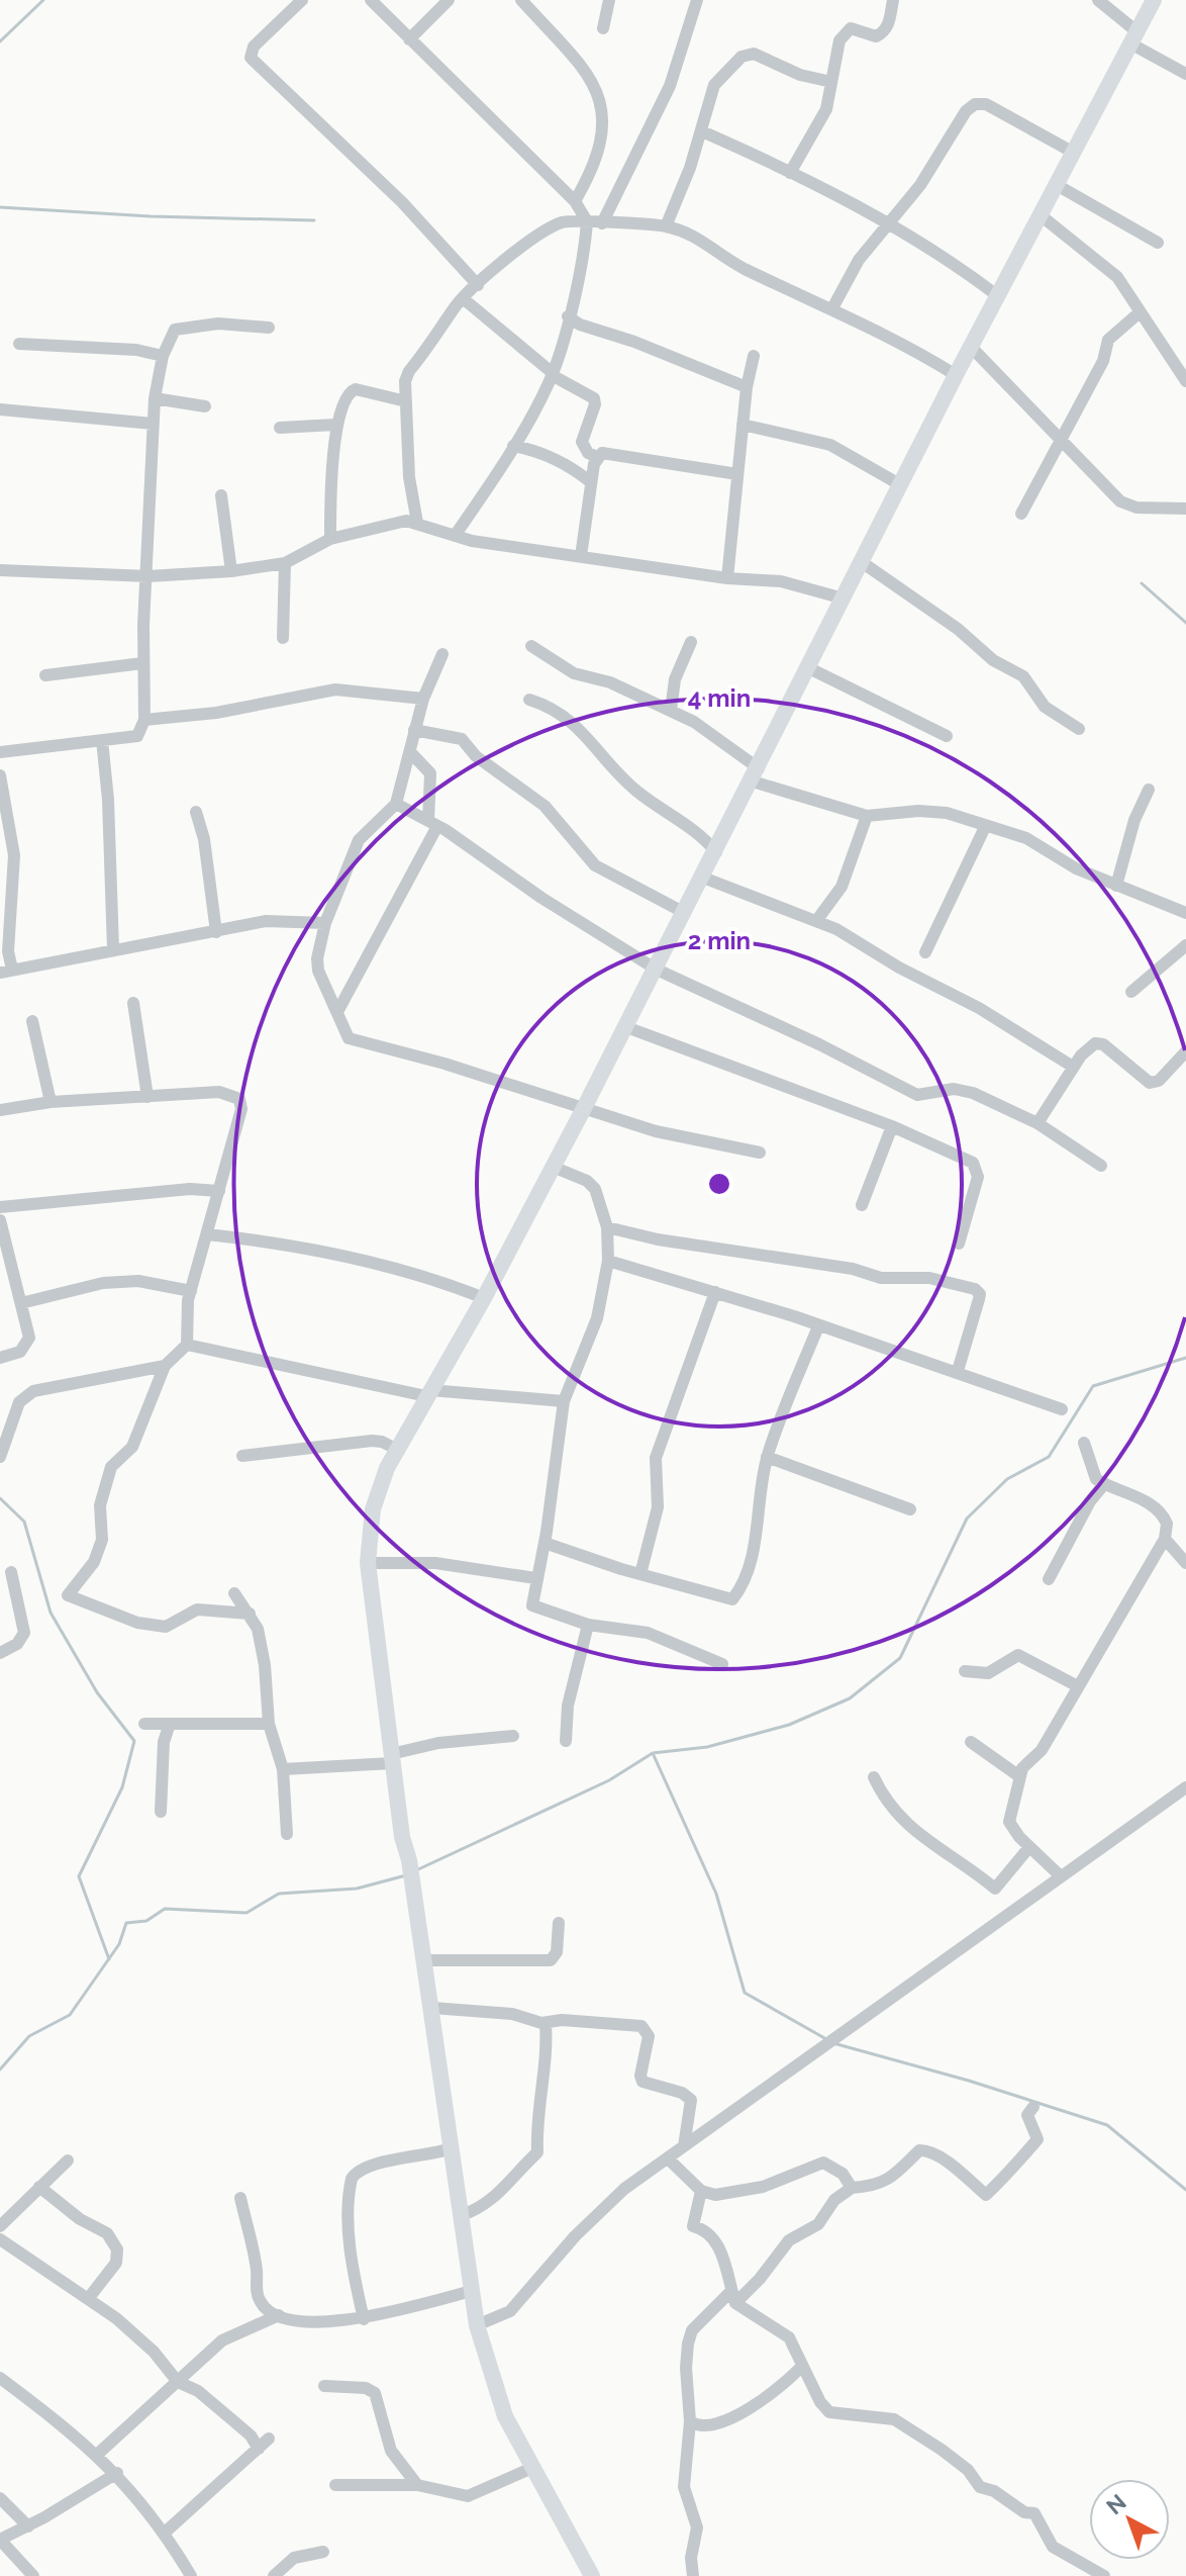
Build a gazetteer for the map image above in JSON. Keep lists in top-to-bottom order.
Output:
{
  "north": "top left",
  "rings": ["4 min", "2 min"]
}
